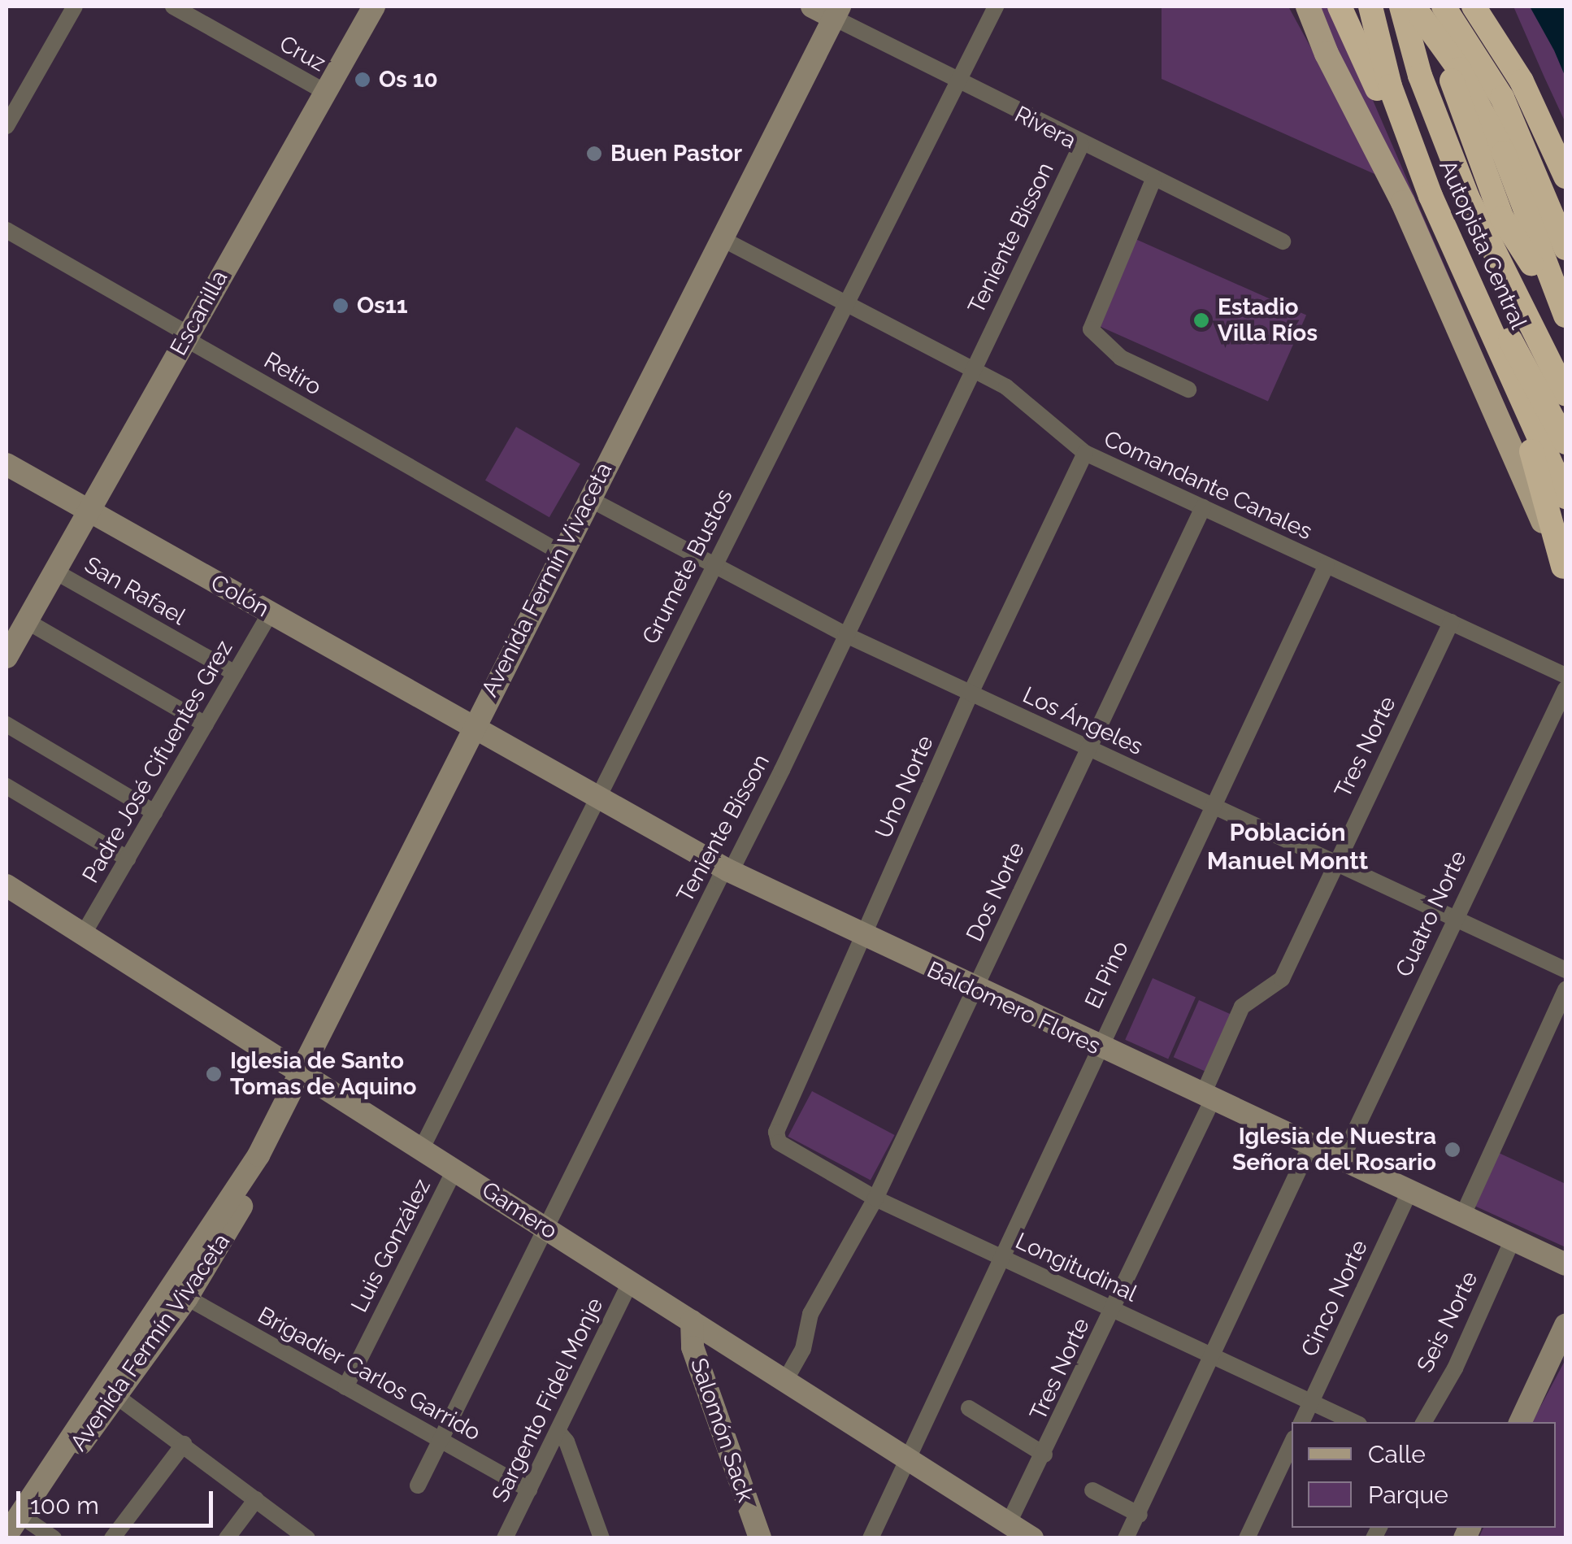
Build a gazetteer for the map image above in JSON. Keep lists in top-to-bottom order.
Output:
{
  "streets": {
    "highway": ["Autopista Central"],
    "main road": [
      "Rivera",
      "Escanilla",
      "Avenida Fermín Vivaceta",
      "Colón",
      "Baldomero Flores",
      "Gamero",
      "Salomón Sack"
    ],
    "street": [
      "Cruz",
      "Teniente Bisson",
      "Retiro",
      "Comandante Canales",
      "Grumete Bustos",
      "San Rafael",
      "Los Ángeles",
      "Tres Norte",
      "Padre José Cifuentes Grez",
      "Uno Norte",
      "Dos Norte",
      "Cuatro Norte",
      "El Pino",
      "Luis González",
      "Longitudinal",
      "Cinco Norte",
      "Seis Norte",
      "Brigadier Carlos Garrido",
      "Sargento Fidel Monje"
    ]
  },
  "crossings": [
    ["Cruz", "Escanilla"],
    ["Rivera", "Teniente Bisson"],
    ["Rivera", "Grumete Bustos"],
    ["Rivera", "Avenida Fermín Vivaceta"],
    ["Teniente Bisson", "Comandante Canales"],
    ["Teniente Bisson", "Los Ángeles"],
    ["Teniente Bisson", "Baldomero Flores"],
    ["Teniente Bisson", "Gamero"],
    ["Teniente Bisson", "Brigadier Carlos Garrido"],
    ["Escanilla", "Retiro"],
    ["Escanilla", "San Rafael"],
    ["Escanilla", "Colón"],
    ["Retiro", "Avenida Fermín Vivaceta"],
    ["Comandante Canales", "Grumete Bustos"],
    ["Comandante Canales", "Avenida Fermín Vivaceta"],
    ["Comandante Canales", "Tres Norte"],
    ["Comandante Canales", "Uno Norte"],
    ["Comandante Canales", "Dos Norte"],
    ["Comandante Canales", "El Pino"],
    ["Grumete Bustos", "Los Ángeles"],
    ["Grumete Bustos", "Baldomero Flores"],
    ["Grumete Bustos", "Gamero"],
    ["Avenida Fermín Vivaceta", "Colón"],
    ["Avenida Fermín Vivaceta", "Los Ángeles"],
    ["Avenida Fermín Vivaceta", "Baldomero Flores"],
    ["Avenida Fermín Vivaceta", "Gamero"],
    ["Avenida Fermín Vivaceta", "Brigadier Carlos Garrido"],
    ["San Rafael", "Padre José Cifuentes Grez"],
    ["Colón", "Padre José Cifuentes Grez"],
    ["Colón", "Baldomero Flores"],
    ["Los Ángeles", "Tres Norte"],
    ["Los Ángeles", "Uno Norte"],
    ["Los Ángeles", "Dos Norte"],
    ["Los Ángeles", "Cuatro Norte"],
    ["Los Ángeles", "El Pino"],
    ["Tres Norte", "Baldomero Flores"],
    ["Tres Norte", "Gamero"],
    ["Tres Norte", "Longitudinal"],
    ["Padre José Cifuentes Grez", "Gamero"],
    ["Uno Norte", "Baldomero Flores"],
    ["Uno Norte", "Longitudinal"],
    ["Dos Norte", "Baldomero Flores"],
    ["Dos Norte", "Gamero"],
    ["Dos Norte", "Longitudinal"],
    ["Cuatro Norte", "Baldomero Flores"],
    ["El Pino", "Baldomero Flores"],
    ["El Pino", "Gamero"],
    ["El Pino", "Longitudinal"],
    ["Baldomero Flores", "Cinco Norte"],
    ["Baldomero Flores", "Seis Norte"],
    ["Gamero", "Luis González"],
    ["Gamero", "Sargento Fidel Monje"],
    ["Gamero", "Salomón Sack"],
    ["Luis González", "Brigadier Carlos Garrido"],
    ["Longitudinal", "Cinco Norte"],
    ["Brigadier Carlos Garrido", "Sargento Fidel Monje"]
  ],
  "districts": ["Población Manuel Montt"],
  "places": [
    "Os 10",
    "Buen Pastor",
    "Os11",
    "Estadio Villa Ríos",
    "Iglesia de Santo Tomas de Aquino",
    "Iglesia de Nuestra Señora del Rosario"
  ],
  "legend": ["Calle", "Parque"],
  "scale_bar": "100 m"
}
